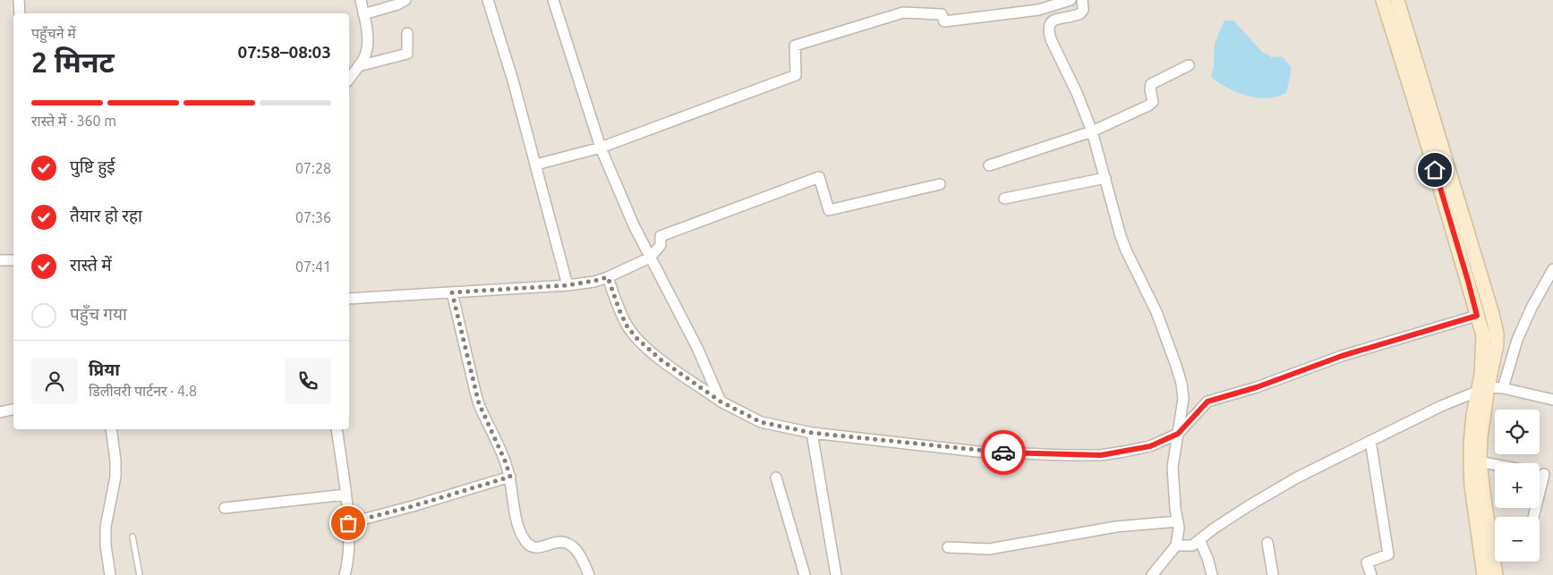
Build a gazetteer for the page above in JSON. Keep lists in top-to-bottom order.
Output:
{
  "page": {
    "heading": ["2 मिनट", "पहुँचने में", "07:58–08:03"],
    "panel": ["प्रिया", "डिलीवरी पार्टनर · 4.8"],
    "bar": "रास्ते में · 360 m",
    "list": [
      ["पुष्टि हुई", "07:28"],
      ["तैयार हो रहा", "07:36"],
      ["रास्ते में", "07:41"],
      "पहुँच गया"
    ],
    "map_buttons": ["+", "−"]
  }
}
